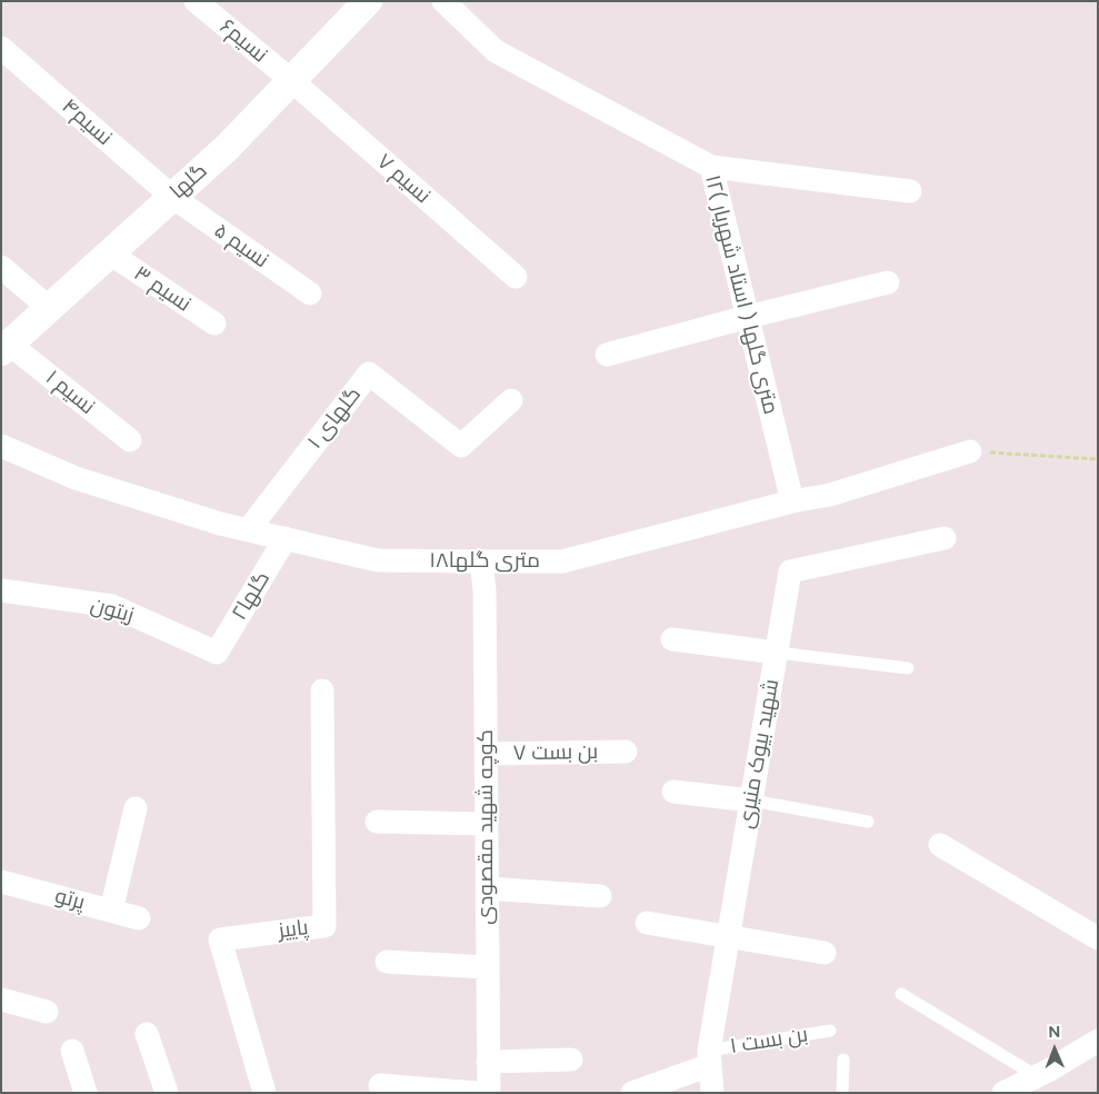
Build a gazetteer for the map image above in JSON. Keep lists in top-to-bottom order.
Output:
{
  "streets": {
    "street": [
      "نسیم۶",
      "نسیم۴",
      "نسیم ۷",
      "گلها",
      "نسیم ۵",
      "نسیم ۳",
      "۱۲متری گلها ( استاد شهریار )",
      "نسیم ۱",
      "گلهای ۱",
      "۱۸متری گلها",
      "گلها۲",
      "زیتون",
      "بن بست ۷",
      "شهید بیوک منیری",
      "کوچه شهید مقصودی",
      "پرتو",
      "پاییز"
    ],
    "lane": ["بن بست ۱"]
  },
  "crossings": [
    ["نسیم۶", "نسیم ۷"],
    ["نسیم۶", "گلها"],
    ["نسیم۴", "گلها"],
    ["نسیم۴", "نسیم ۵"],
    ["نسیم ۷", "گلها"],
    ["گلها", "نسیم ۵"],
    ["گلها", "نسیم ۳"],
    ["گلها", "نسیم ۱"],
    ["۱۲متری گلها ( استاد شهریار )", "۱۸متری گلها"],
    ["گلهای ۱", "۱۸متری گلها"],
    ["۱۸متری گلها", "گلها۲"],
    ["۱۸متری گلها", "کوچه شهید مقصودی"],
    ["گلها۲", "زیتون"],
    ["بن بست ۷", "کوچه شهید مقصودی"],
    ["شهید بیوک منیری", "بن بست ۱"]
  ],
  "north": "top"
}
